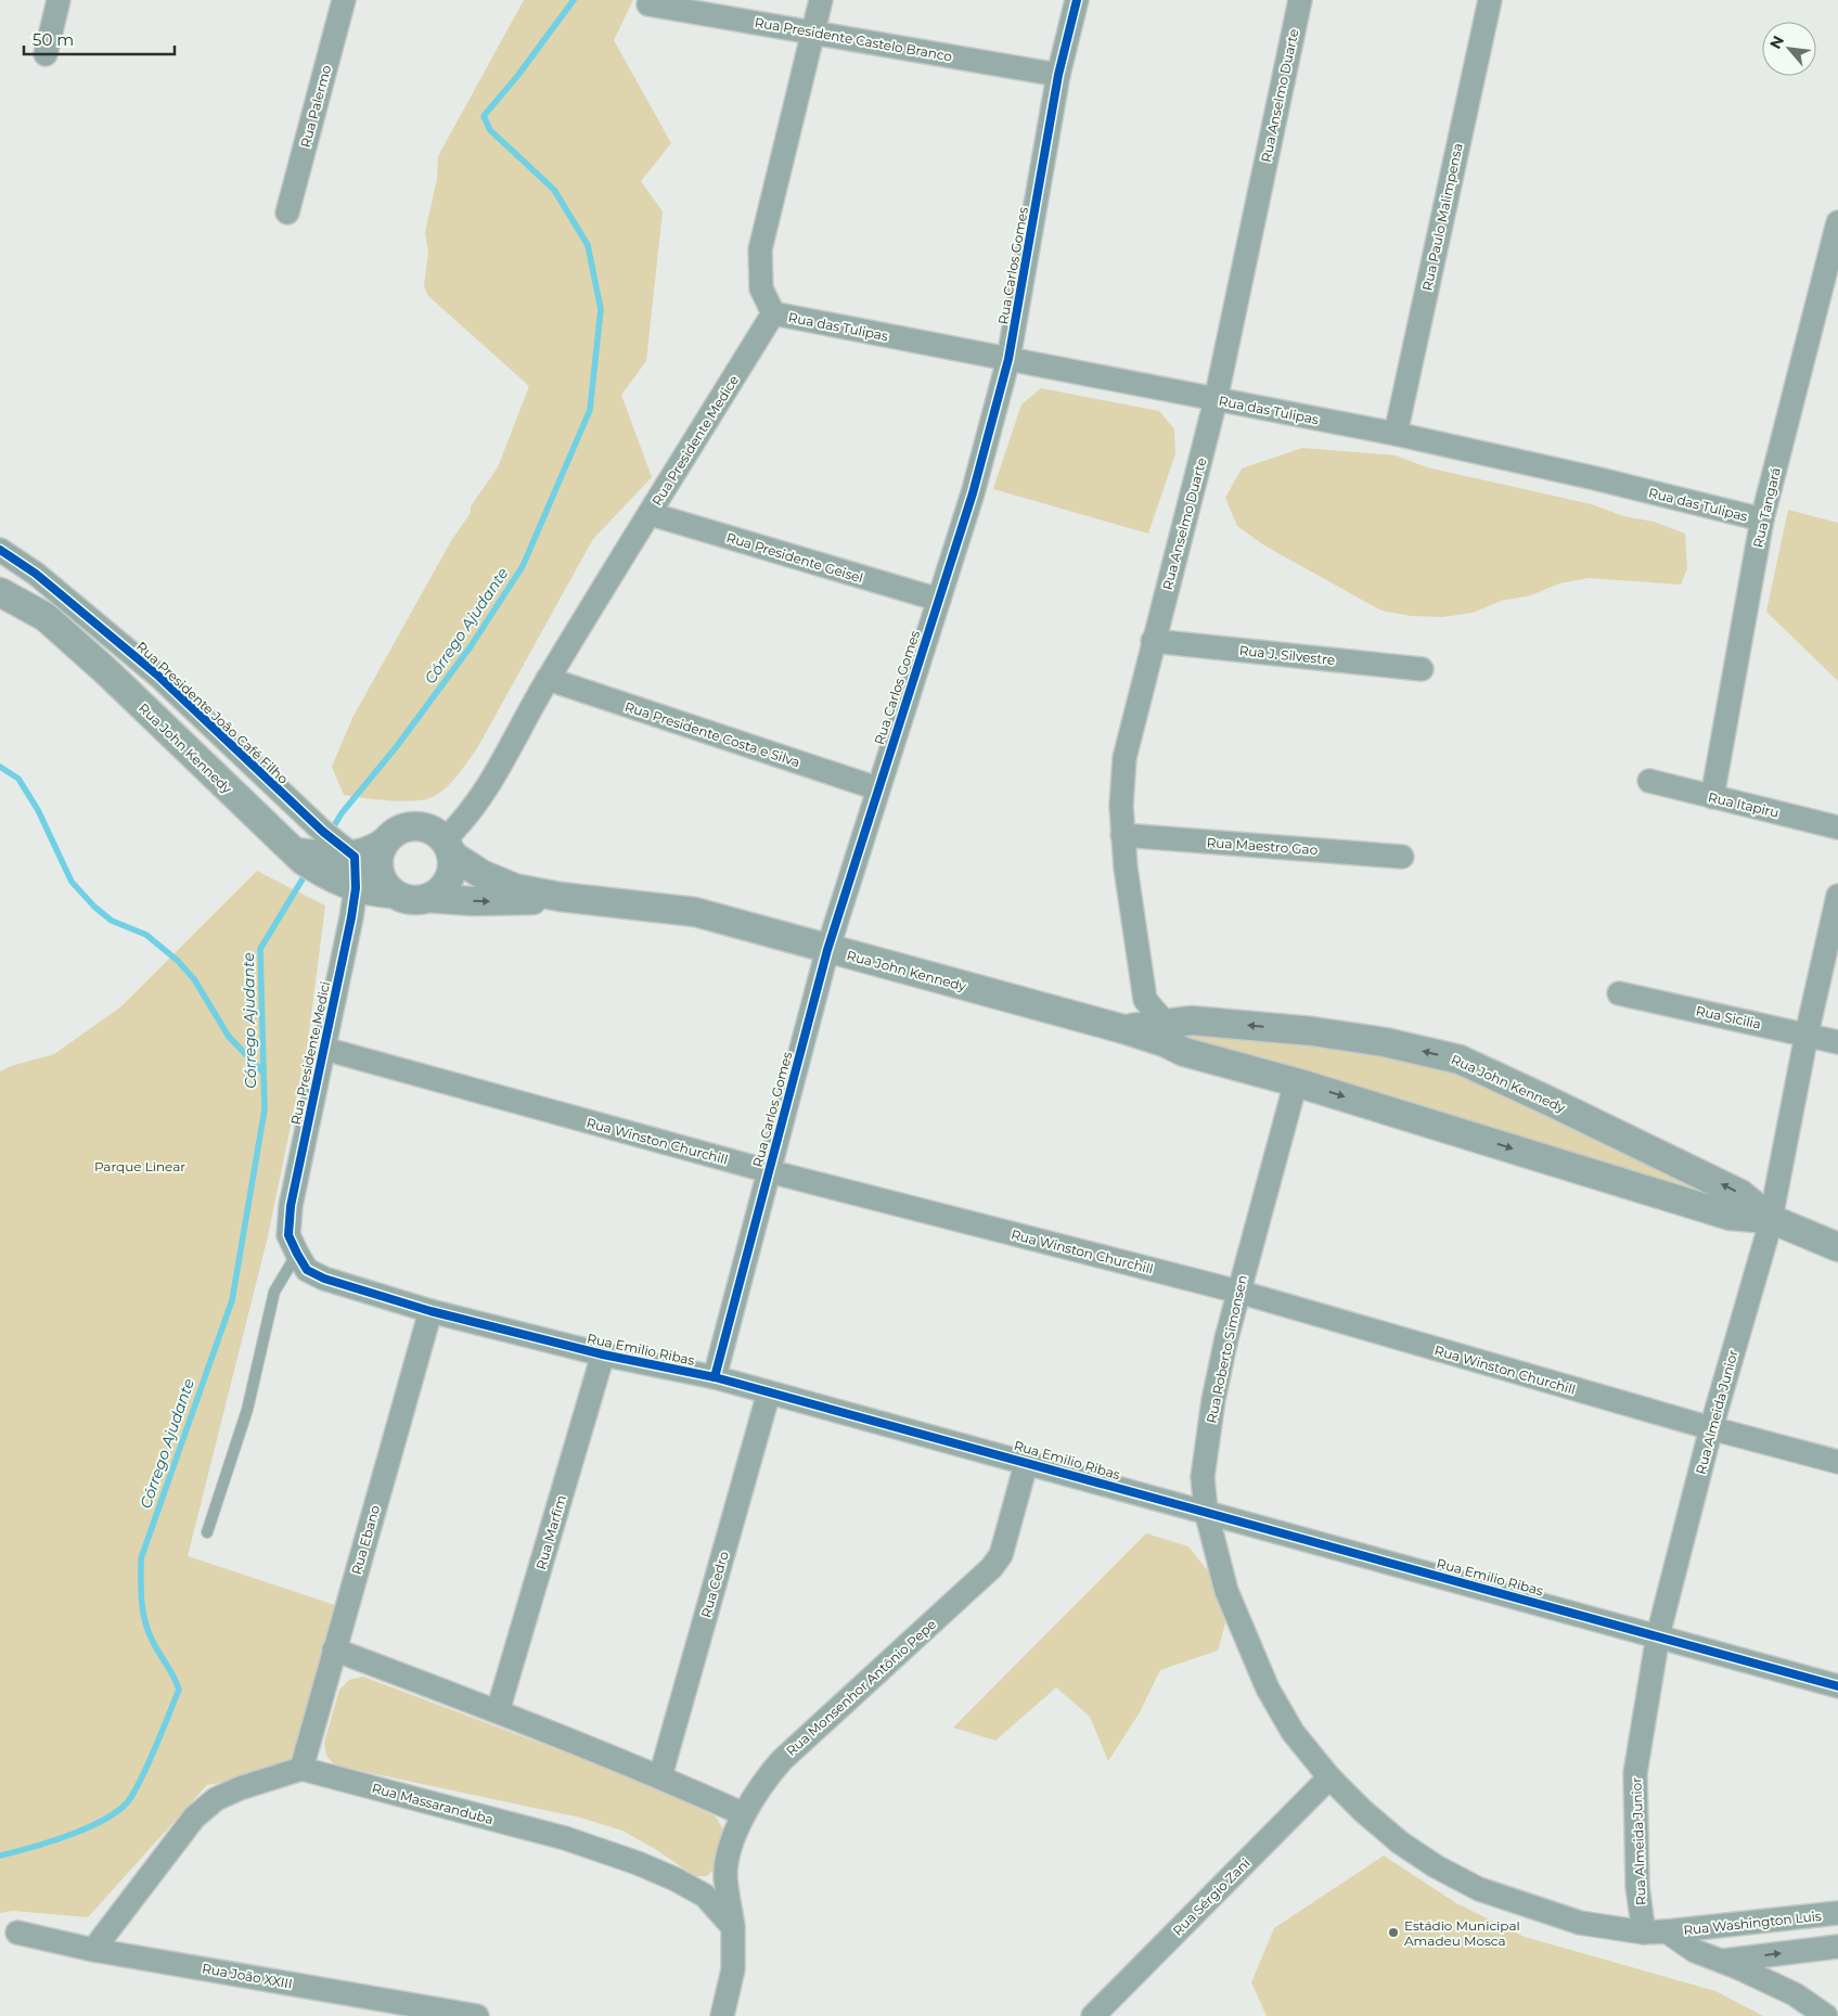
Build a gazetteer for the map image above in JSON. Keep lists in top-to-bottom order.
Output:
{
  "streets": {
    "street": [
      "Rua Presidente Castelo Branco",
      "Rua Anselmo Duarte",
      "Rua Palermo",
      "Rua Paulo Malimpensa",
      "Rua Carlos Gomes",
      "Rua das Tulipas",
      "Rua Presidente Medice",
      "Rua Tangará",
      "Rua Presidente Geisel",
      "Rua J. Silvestre",
      "Rua Presidente João Café Filho",
      "Rua Presidente Costa e Silva",
      "Rua John Kennedy",
      "Rua Itapiru",
      "Rua Maestro Gao",
      "Rua Sicilia",
      "Rua Presidente Medici",
      "Rua Winston Churchill",
      "Rua Emilio Ribas",
      "Rua Roberto Simonsen",
      "Rua Almeida Junior",
      "Rua Marfim",
      "Rua Ebano",
      "Rua Cedro",
      "Rua Monsenhor Antônio Pepe",
      "Rua Massaranduba",
      "Rua Sérgio Zani",
      "Rua Washington Luis",
      "Rua João XXIII"
    ]
  },
  "crossings": [
    ["Rua Presidente Castelo Branco", "Rua Carlos Gomes"],
    ["Rua Anselmo Duarte", "Rua das Tulipas"],
    ["Rua Anselmo Duarte", "Rua J. Silvestre"],
    ["Rua Anselmo Duarte", "Rua John Kennedy"],
    ["Rua Anselmo Duarte", "Rua Maestro Gao"],
    ["Rua Paulo Malimpensa", "Rua das Tulipas"],
    ["Rua Carlos Gomes", "Rua das Tulipas"],
    ["Rua Carlos Gomes", "Rua Presidente Geisel"],
    ["Rua Carlos Gomes", "Rua Presidente Costa e Silva"],
    ["Rua Carlos Gomes", "Rua John Kennedy"],
    ["Rua Carlos Gomes", "Rua Winston Churchill"],
    ["Rua Carlos Gomes", "Rua Emilio Ribas"],
    ["Rua das Tulipas", "Rua Presidente Medice"],
    ["Rua das Tulipas", "Rua Tangará"],
    ["Rua Presidente Medice", "Rua Presidente Geisel"],
    ["Rua Presidente Medice", "Rua Presidente Costa e Silva"],
    ["Rua Presidente Medice", "Rua John Kennedy"],
    ["Rua Tangará", "Rua Itapiru"],
    ["Rua Presidente João Café Filho", "Rua John Kennedy"],
    ["Rua John Kennedy", "Rua Presidente Medici"],
    ["Rua John Kennedy", "Rua Roberto Simonsen"],
    ["Rua John Kennedy", "Rua Almeida Junior"],
    ["Rua Sicilia", "Rua Almeida Junior"],
    ["Rua Presidente Medici", "Rua Winston Churchill"],
    ["Rua Presidente Medici", "Rua Emilio Ribas"],
    ["Rua Winston Churchill", "Rua Roberto Simonsen"],
    ["Rua Winston Churchill", "Rua Almeida Junior"],
    ["Rua Emilio Ribas", "Rua Roberto Simonsen"],
    ["Rua Emilio Ribas", "Rua Almeida Junior"],
    ["Rua Emilio Ribas", "Rua Marfim"],
    ["Rua Emilio Ribas", "Rua Ebano"],
    ["Rua Emilio Ribas", "Rua Cedro"],
    ["Rua Emilio Ribas", "Rua Monsenhor Antônio Pepe"],
    ["Rua Roberto Simonsen", "Rua Almeida Junior"],
    ["Rua Roberto Simonsen", "Rua Sérgio Zani"],
    ["Rua Roberto Simonsen", "Rua Washington Luis"],
    ["Rua Ebano", "Rua Massaranduba"],
    ["Rua Monsenhor Antônio Pepe", "Rua Massaranduba"]
  ],
  "water": ["Córrego Ajudante"],
  "parks": ["Parque Linear"],
  "places": ["Estádio Municipal Amadeu Mosca"],
  "scale_bar": "50 m",
  "north": "top left"
}
